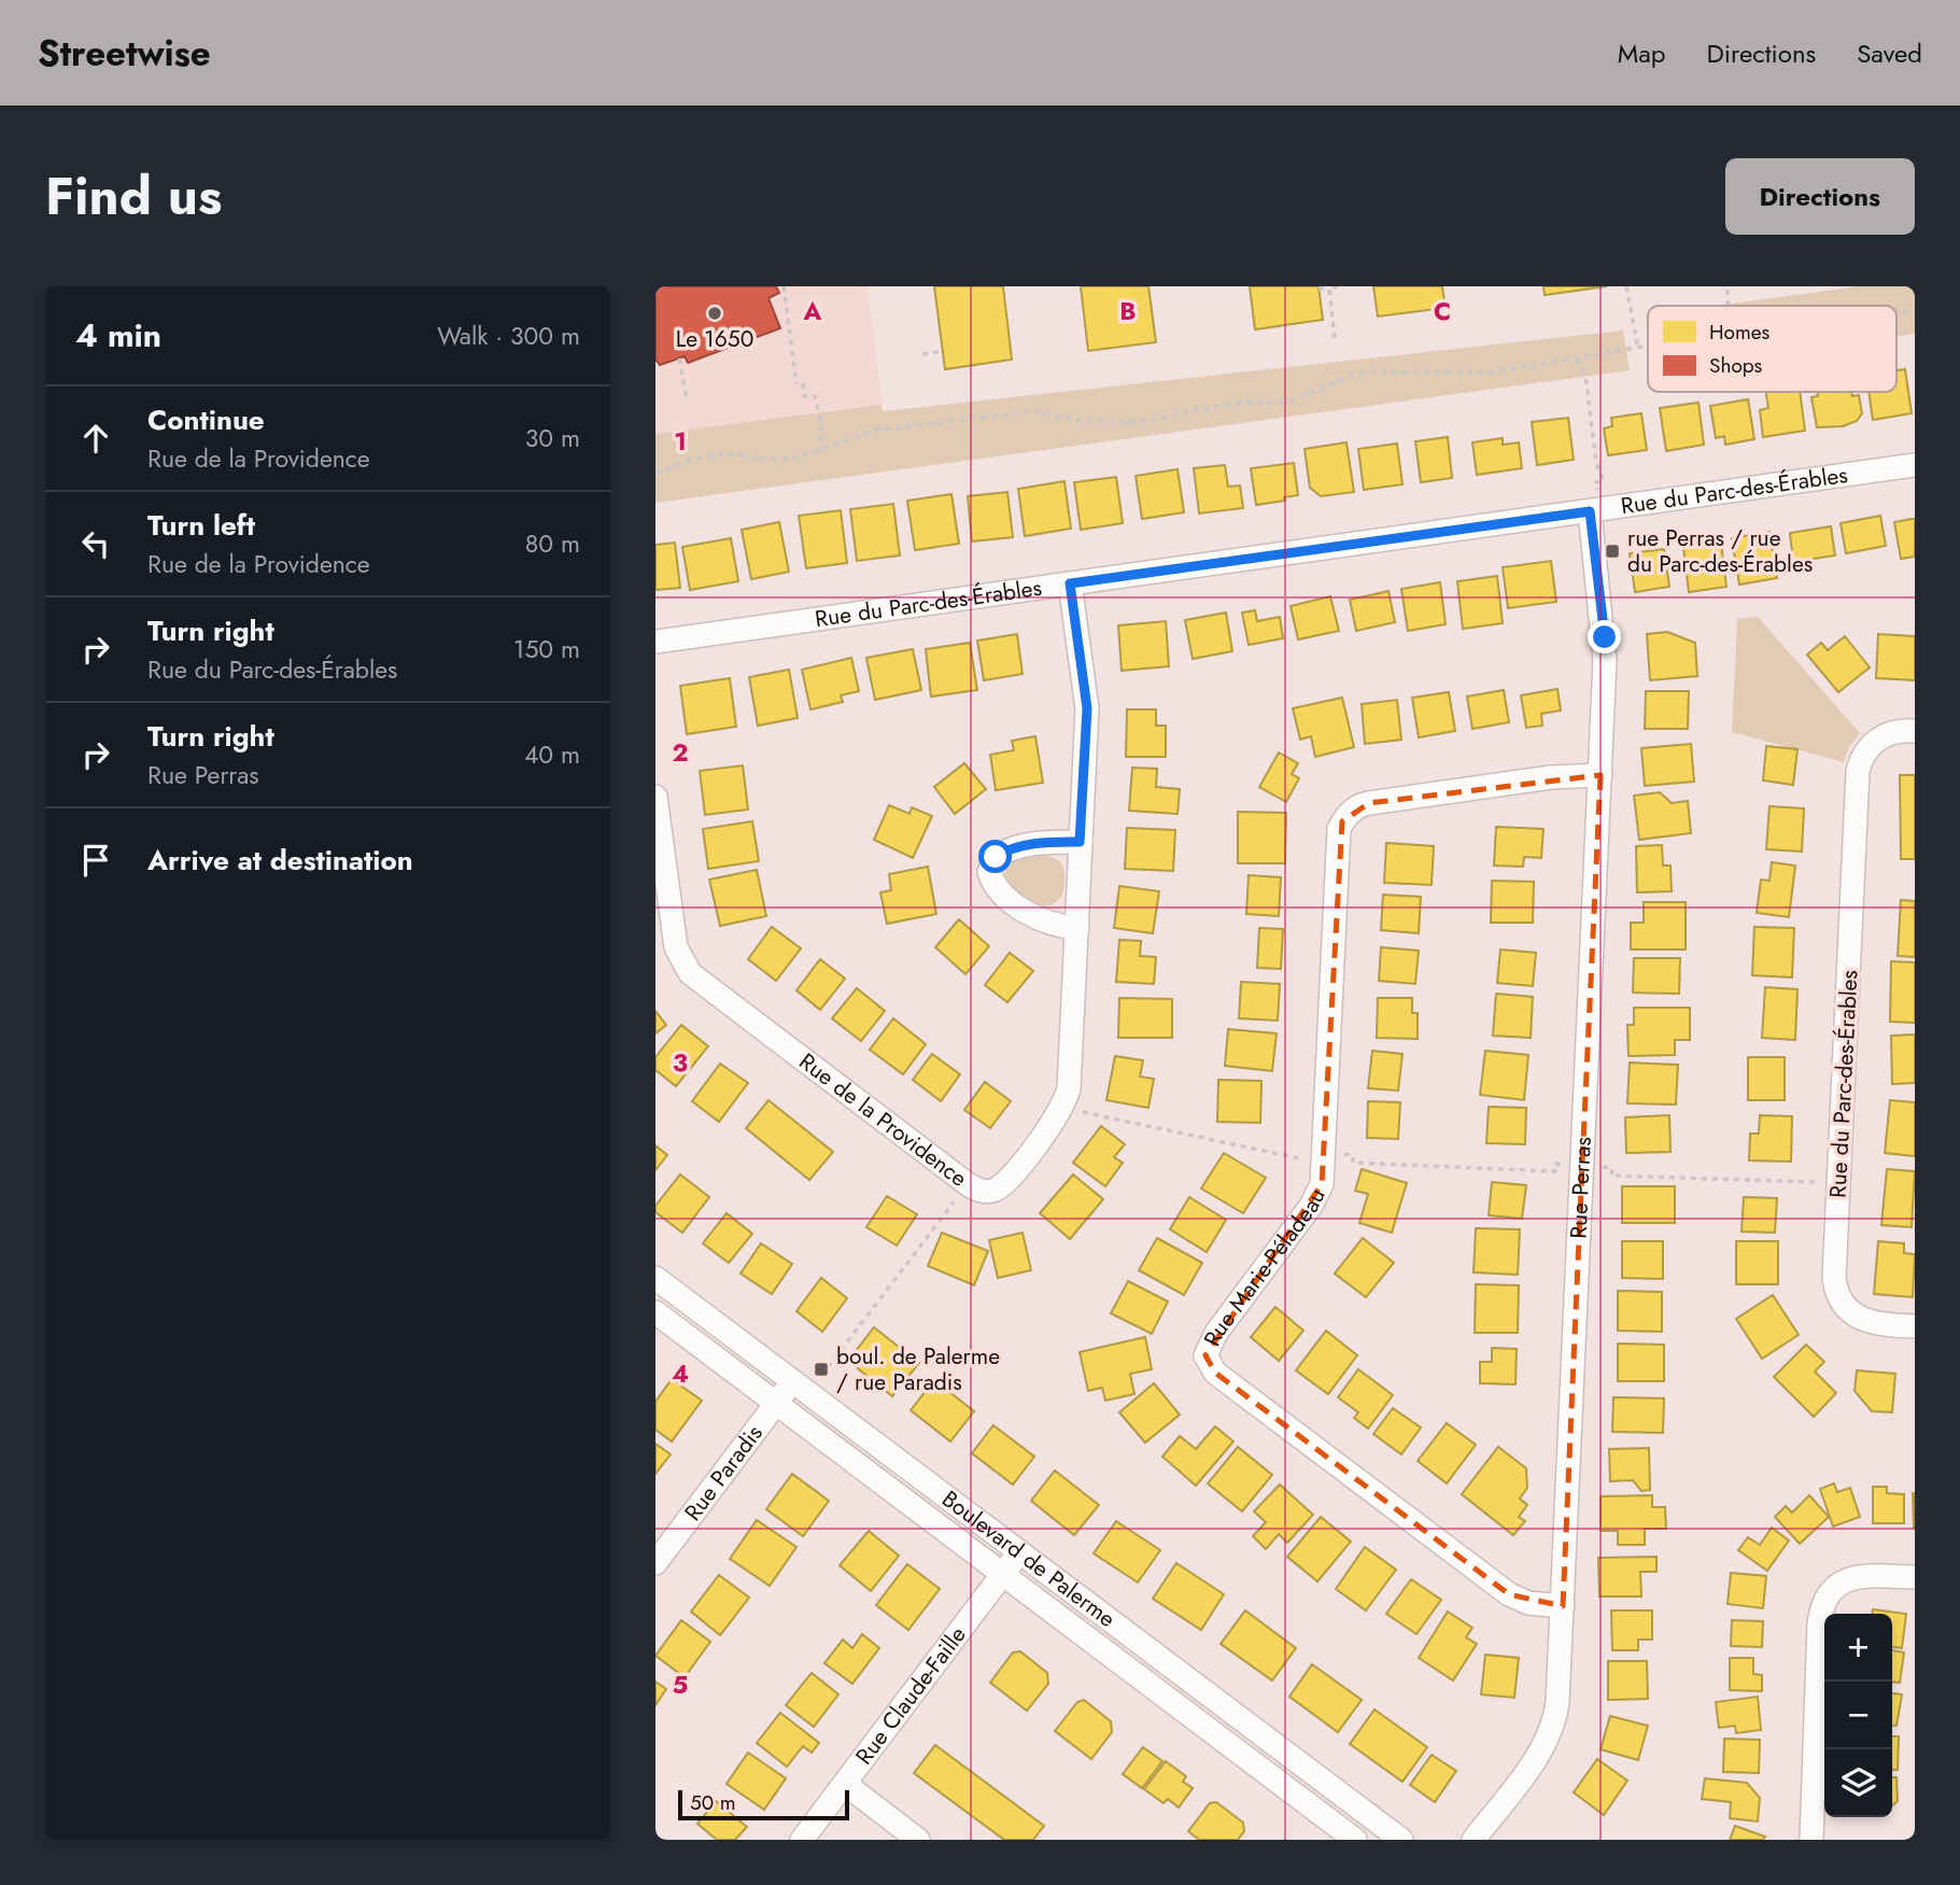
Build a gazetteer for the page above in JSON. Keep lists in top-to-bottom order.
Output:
{
  "streets": {
    "street": [
      "Rue du Parc-des-Érables",
      "Rue de la Providence",
      "Rue Perras",
      "Rue Marie-Péladeau",
      "Rue Paradis",
      "Boulevard de Palerme",
      "Rue Claude-Faille"
    ]
  },
  "crossings": [
    ["Rue du Parc-des-Érables", "Rue de la Providence"],
    ["Rue du Parc-des-Érables", "Rue Perras"],
    ["Rue Perras", "Rue Marie-Péladeau"],
    ["Rue Paradis", "Boulevard de Palerme"],
    ["Boulevard de Palerme", "Rue Claude-Faille"]
  ],
  "places": {
    "other": ["Le 1650"],
    "transit": ["rue Perras / rue du Parc-des-Érables", "boul. de Palerme / rue Paradis"]
  },
  "legend": ["Homes", "Shops"],
  "scale_bar": "50 m",
  "page": {
    "header": "Streetwise",
    "nav": ["Map", "Directions", "Saved"],
    "title": "Find us",
    "buttons": "Directions",
    "heading": ["4 min", "Walk · 300 m"],
    "list": [
      ["Continue", "Rue de la Providence", "30 m"],
      ["Turn left", "Rue de la Providence", "80 m"],
      ["Turn right", "Rue du Parc-des-Érables", "150 m"],
      ["Turn right", "Rue Perras", "40 m"],
      "Arrive at destination"
    ],
    "map_buttons": ["+", "−"],
    "scale": "50 m"
  },
  "grid": {
    "columns": ["A", "B", "C"],
    "rows": [
      "1",
      "2",
      "3",
      "4",
      "5"
    ]
  }
}
